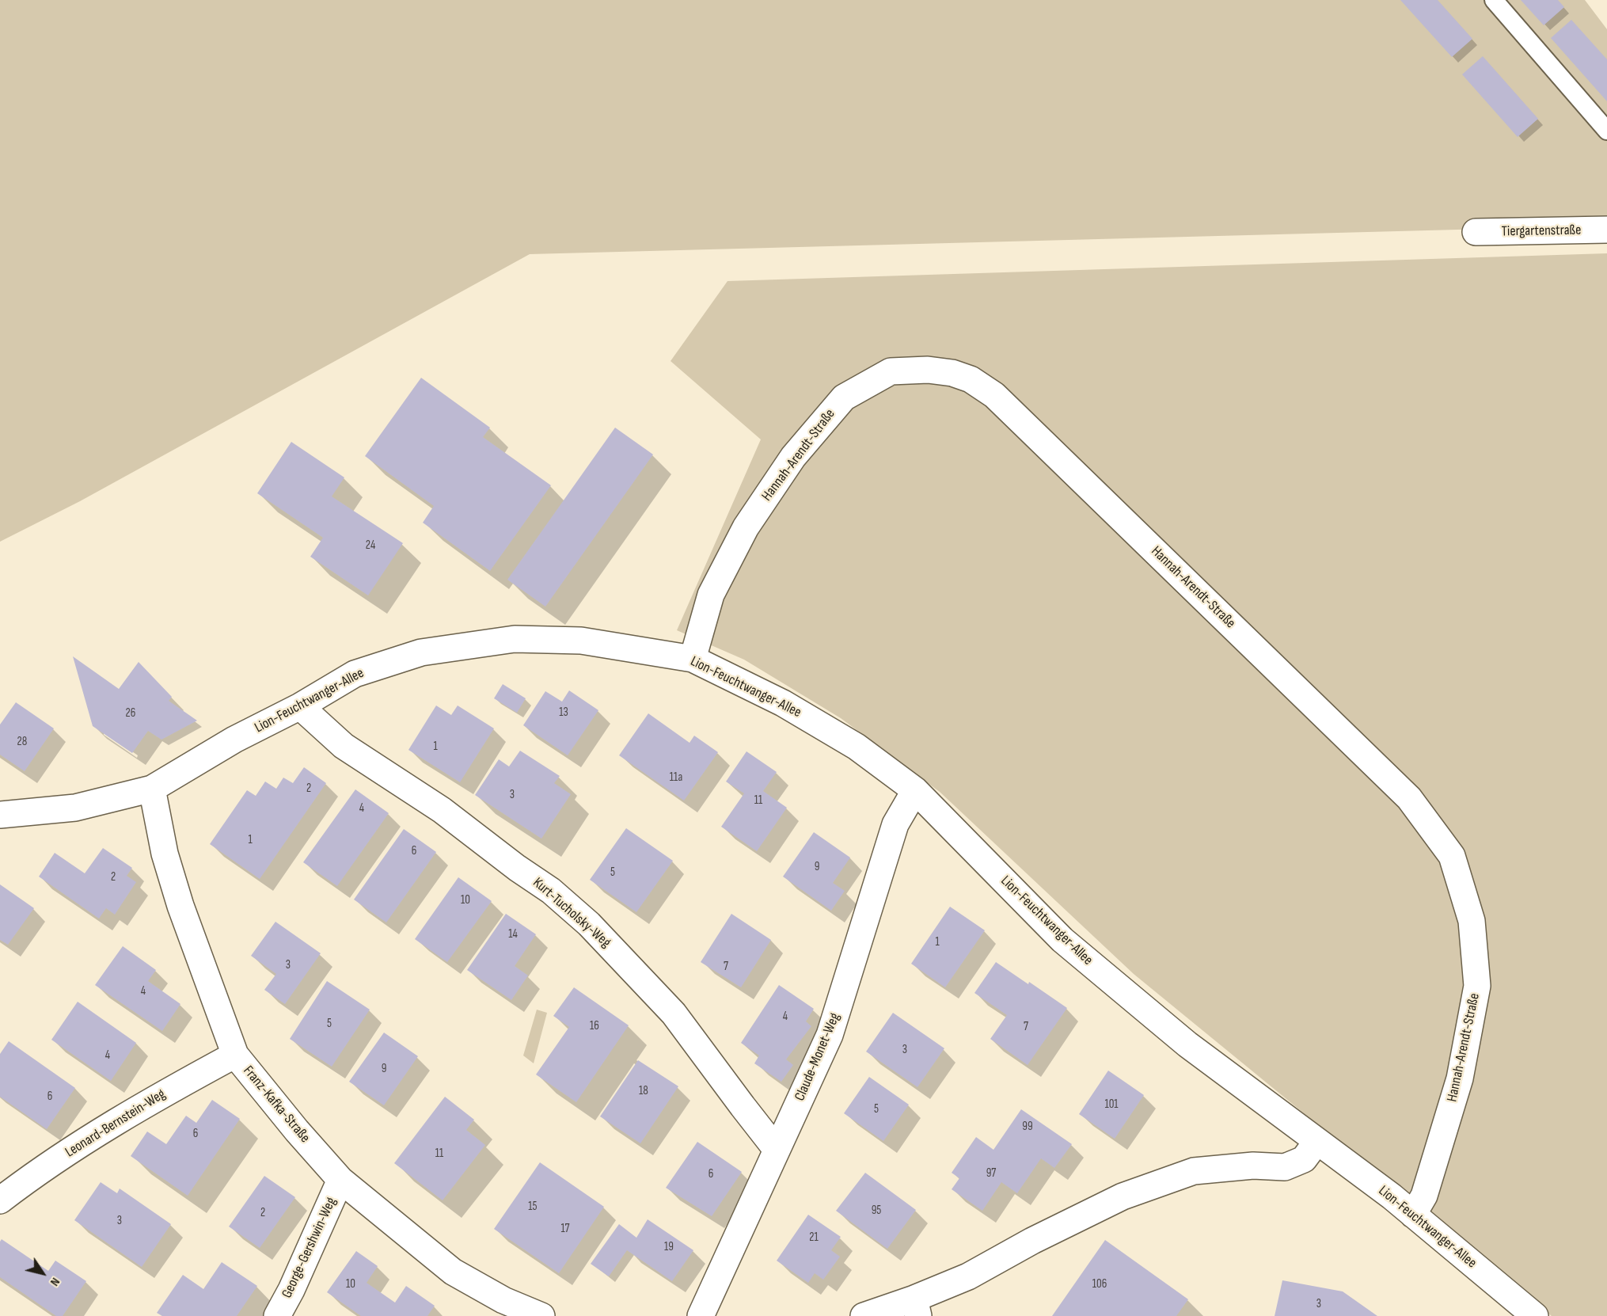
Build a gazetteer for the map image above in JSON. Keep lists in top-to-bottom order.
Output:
{
  "streets": {
    "street": [
      "Tiergartenstraße",
      "Hannah-Arendt-Straße",
      "Lion-Feuchtwanger-Allee",
      "Kurt-Tucholsky-Weg",
      "Claude-Monet-Weg",
      "Franz-Kafka-Straße",
      "Leonard-Bernstein-Weg",
      "George-Gershwin-Weg"
    ]
  },
  "crossings": [
    ["Hannah-Arendt-Straße", "Lion-Feuchtwanger-Allee"],
    ["Lion-Feuchtwanger-Allee", "Kurt-Tucholsky-Weg"],
    ["Lion-Feuchtwanger-Allee", "Claude-Monet-Weg"],
    ["Lion-Feuchtwanger-Allee", "Franz-Kafka-Straße"],
    ["Kurt-Tucholsky-Weg", "Claude-Monet-Weg"],
    ["Franz-Kafka-Straße", "Leonard-Bernstein-Weg"],
    ["Franz-Kafka-Straße", "George-Gershwin-Weg"]
  ],
  "house_numbers": [
    "24",
    "13",
    "26",
    "28",
    "1",
    "11a",
    "2",
    "3",
    "11",
    "4",
    "1",
    "6",
    "9",
    "5",
    "2",
    "10",
    "14",
    "1",
    "3",
    "7",
    "4",
    "4",
    "5",
    "16",
    "7",
    "3",
    "4",
    "9",
    "18",
    "6",
    "101",
    "5",
    "99",
    "6",
    "11",
    "97",
    "6",
    "15",
    "95",
    "2",
    "3",
    "17",
    "21",
    "19",
    "10",
    "106",
    "3"
  ],
  "north": "bottom right"
}
